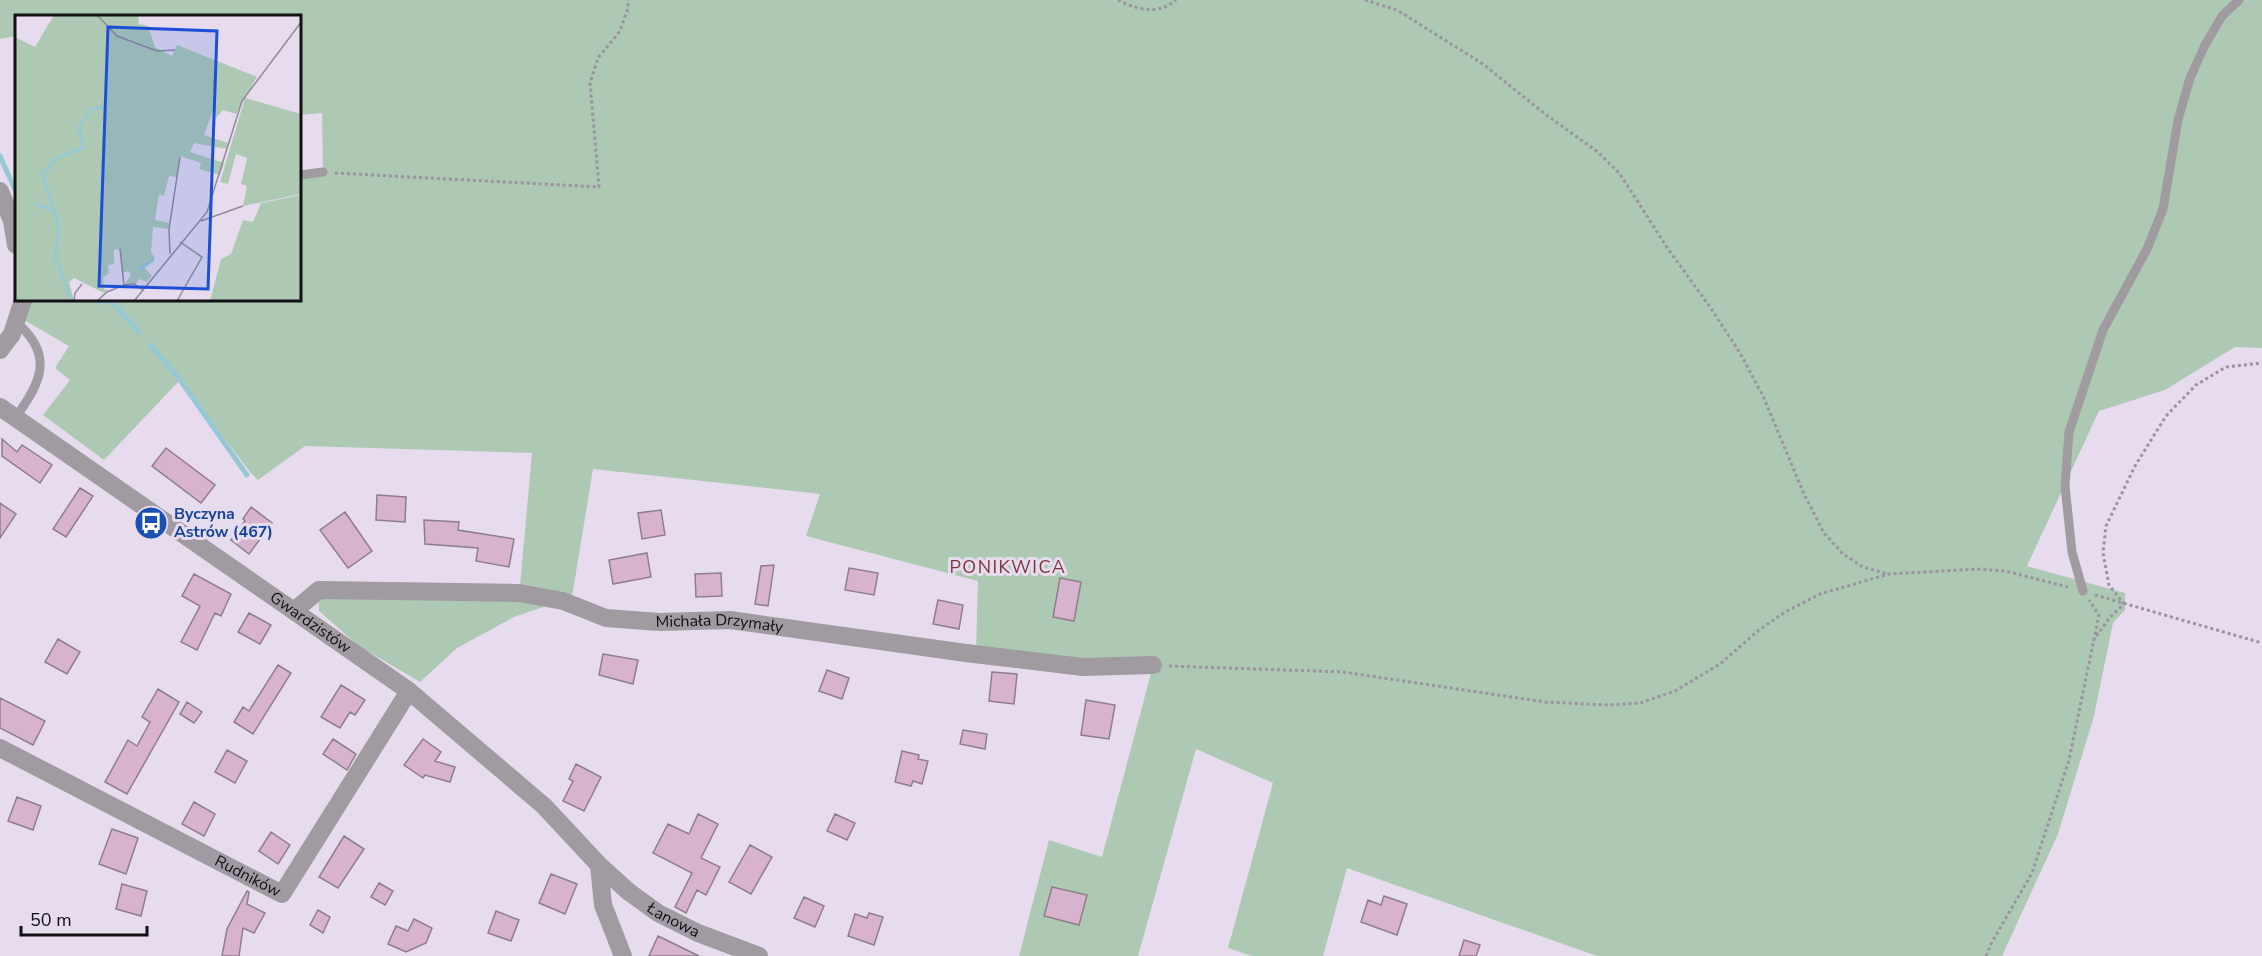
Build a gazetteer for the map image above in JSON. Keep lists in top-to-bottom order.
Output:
{
  "streets": {
    "street": [
      "Gwardzistów",
      "Michała Drzymały",
      "Rudników",
      "Łanowa"
    ]
  },
  "crossings": [
    ["Gwardzistów", "Michała Drzymały"],
    ["Gwardzistów", "Rudników"],
    ["Gwardzistów", "Łanowa"]
  ],
  "districts": ["PONIKWICA"],
  "places": {
    "bus stop": ["Byczyna Astrów (467)"]
  },
  "scale_bar": "50 m"
}
